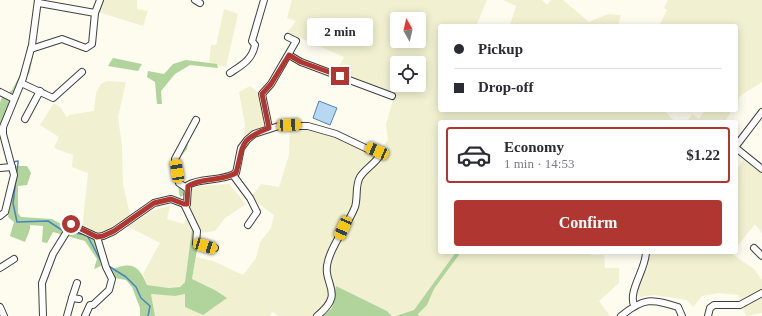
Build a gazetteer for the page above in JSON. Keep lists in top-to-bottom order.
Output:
{
  "north": "top",
  "page": {
    "bubble": "2 min",
    "banner": ["Pickup", "Drop-off"],
    "list": [
      {
        "name": "Economy",
        "note": "1 min · 14:53",
        "value": "$1.22"
      }
    ],
    "buttons": "Confirm"
  }
}
